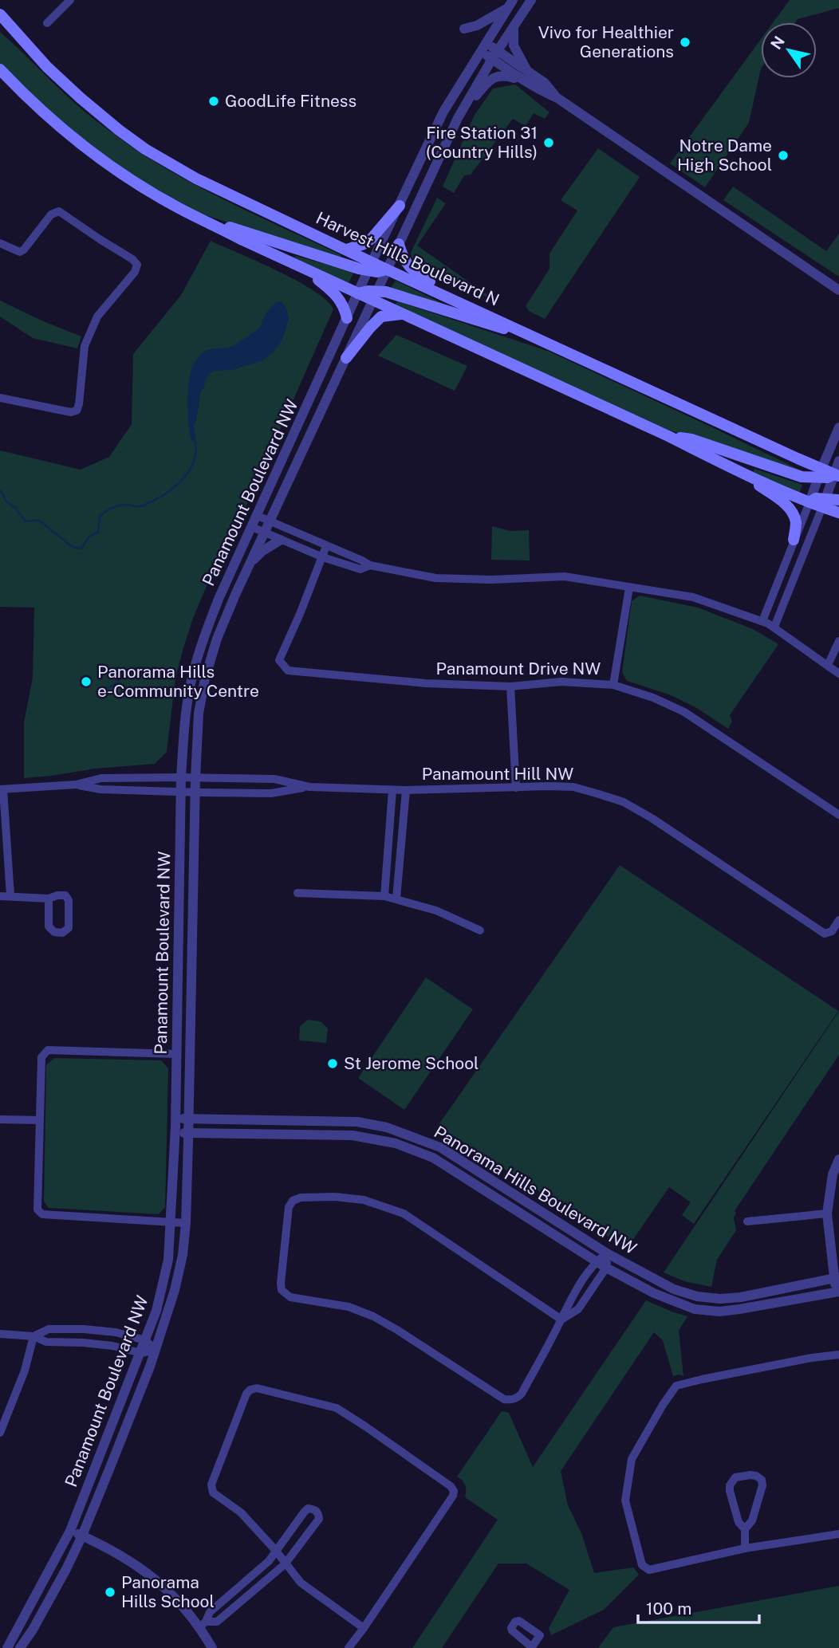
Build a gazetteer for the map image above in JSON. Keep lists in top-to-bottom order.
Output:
{
  "streets": {
    "main road": ["Harvest Hills Boulevard N"],
    "street": [
      "Panamount Boulevard NW",
      "Panamount Drive NW",
      "Panamount Hill NW",
      "Panorama Hills Boulevard NW"
    ]
  },
  "crossings": [
    ["Harvest Hills Boulevard N", "Panamount Boulevard NW"],
    ["Panamount Boulevard NW", "Panamount Hill NW"],
    ["Panamount Boulevard NW", "Panorama Hills Boulevard NW"]
  ],
  "places": [
    "Vivo for Healthier Generations",
    "GoodLife Fitness",
    "Fire Station 31 (Country Hills)",
    "Notre Dame High School",
    "Panorama Hills e-Community Centre",
    "St Jerome School",
    "Panorama Hills School"
  ],
  "scale_bar": "100 m",
  "north": "top left"
}
